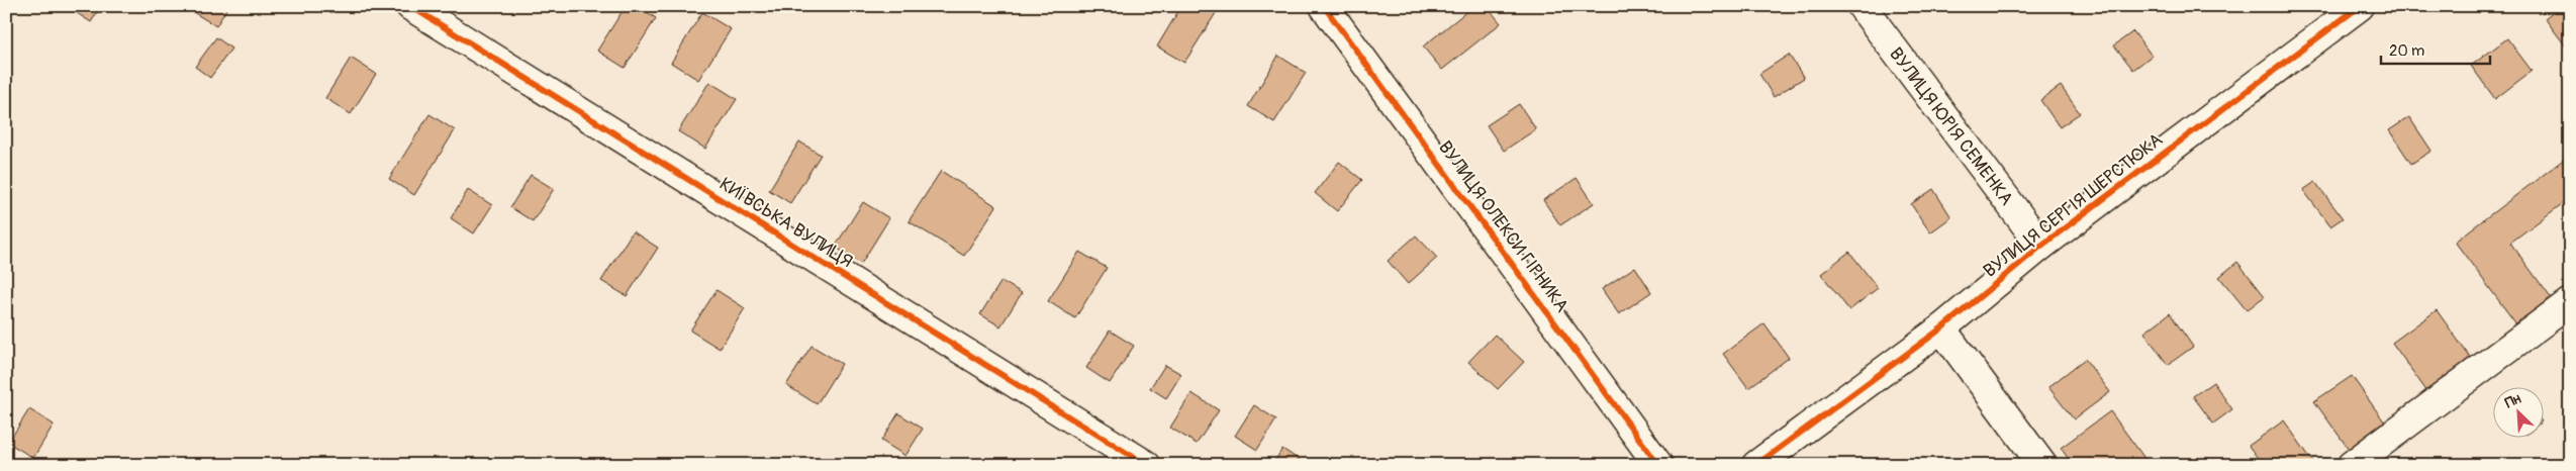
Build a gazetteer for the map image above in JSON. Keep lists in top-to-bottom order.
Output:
{
  "streets": {
    "street": [
      "ВУЛИЦЯ ЮРІЯ СЕМЕНКА",
      "ВУЛИЦЯ СЕРГІЯ ШЕРСТЮКА",
      "КИЇВСЬКА ВУЛИЦЯ",
      "ВУЛИЦЯ ОЛЕКСИ ГІРНИКА"
    ]
  },
  "crossings": [
    ["ВУЛИЦЯ ЮРІЯ СЕМЕНКА", "ВУЛИЦЯ СЕРГІЯ ШЕРСТЮКА"]
  ],
  "scale_bar": "20 m",
  "north": "top left"
}
